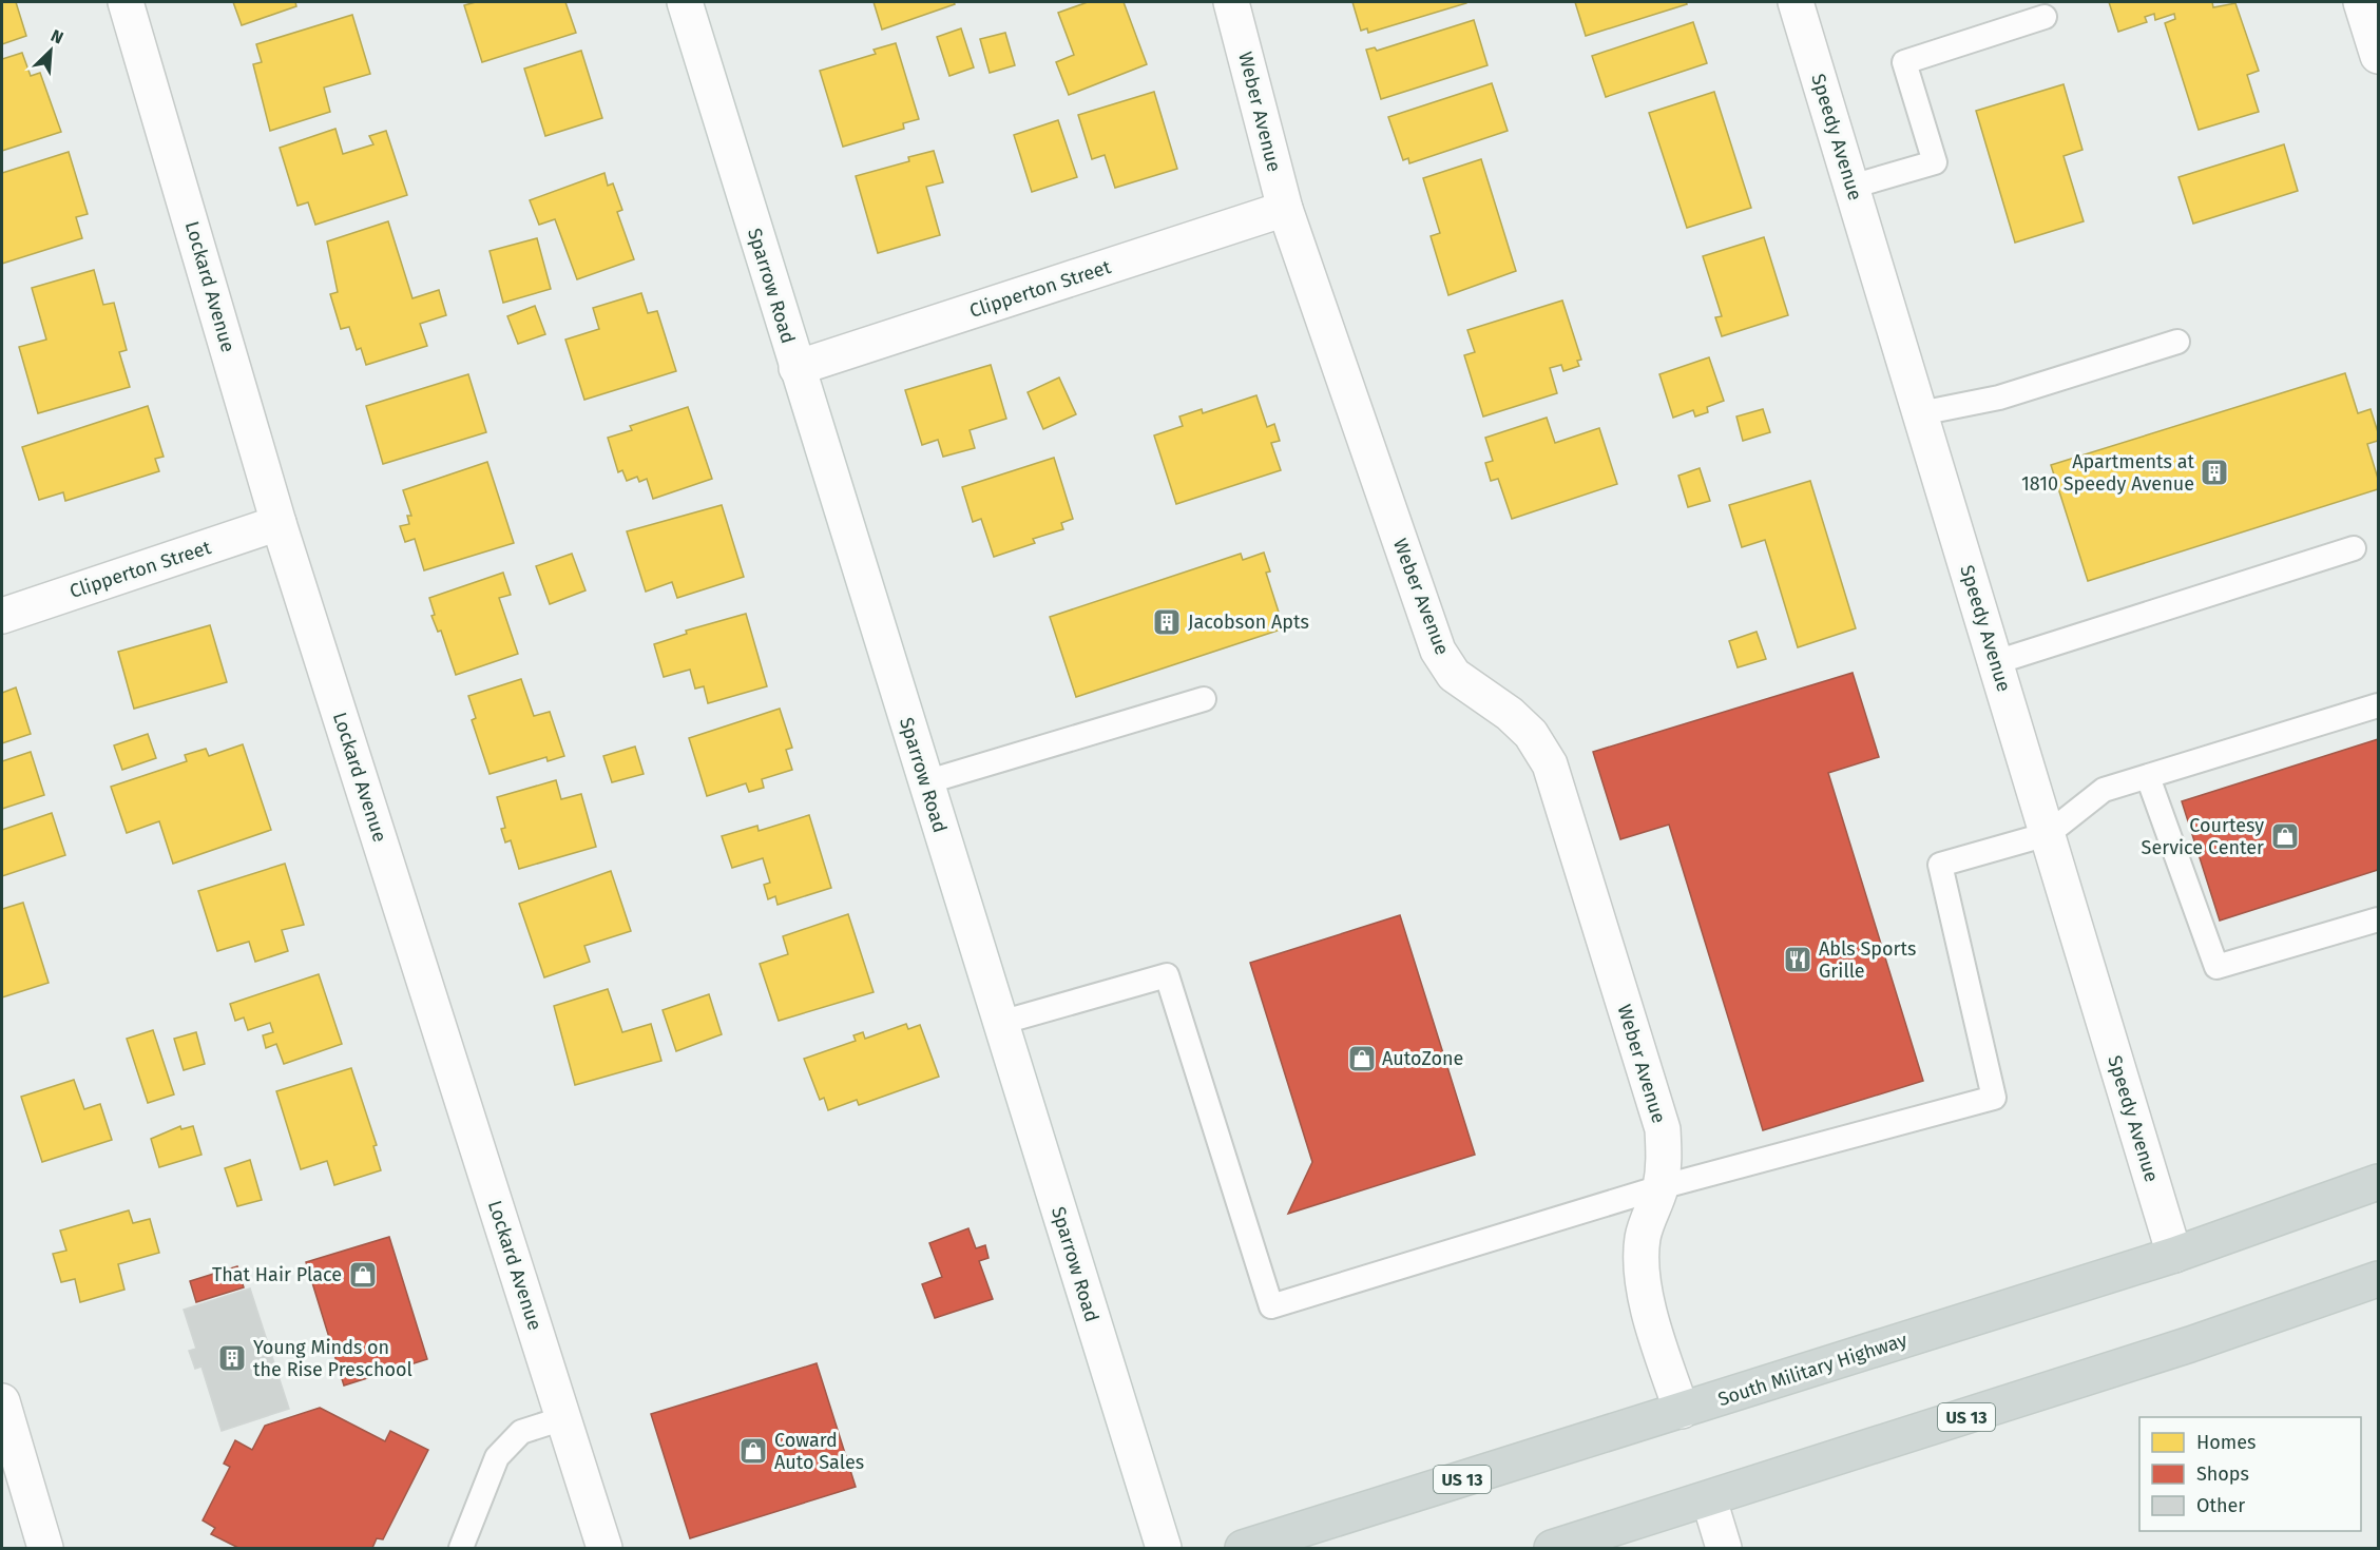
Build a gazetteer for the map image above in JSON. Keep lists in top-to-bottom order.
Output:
{
  "streets": {
    "main road": ["South Military Highway", "US 13"],
    "street": [
      "Weber Avenue",
      "Speedy Avenue",
      "Sparrow Road",
      "Lockard Avenue",
      "Clipperton Street"
    ]
  },
  "crossings": [
    ["Weber Avenue", "Clipperton Street"],
    ["Weber Avenue", "South Military Highway"],
    ["Speedy Avenue", "South Military Highway"],
    ["Sparrow Road", "Clipperton Street"],
    ["Lockard Avenue", "Clipperton Street"]
  ],
  "places": {
    "building": ["Apartments at 1810 Speedy Avenue", "Jacobson Apts", "Young Minds on the Rise Preschool"],
    "shop": [
      "Courtesy Service Center",
      "AutoZone",
      "That Hair Place",
      "Coward Auto Sales"
    ],
    "restaurant": ["Abls Sports Grille"]
  },
  "legend": ["Homes", "Shops", "Other"],
  "north": "top right"
}
